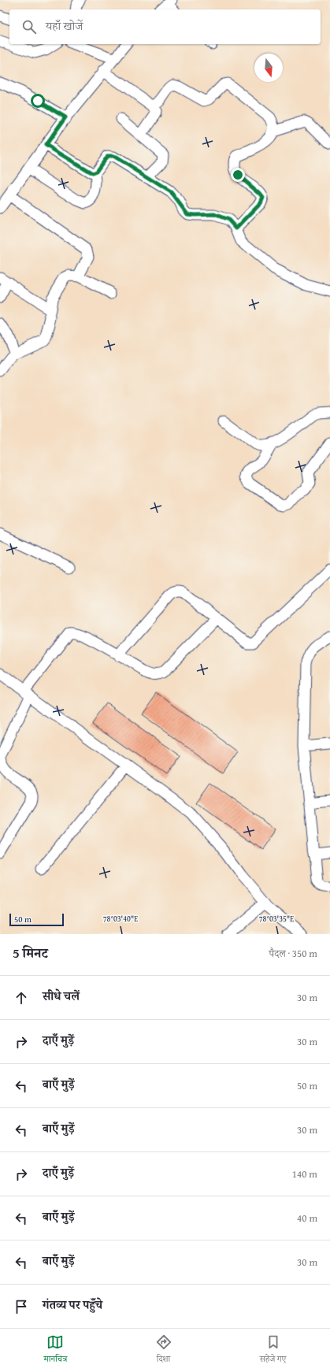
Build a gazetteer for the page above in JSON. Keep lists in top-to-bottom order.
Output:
{
  "scale_bar": "50 m",
  "north": "bottom",
  "page": {
    "search": "यहाँ खोजें",
    "scale": "50 m",
    "heading": ["5 मिनट", "पैदल · 350 m"],
    "list": [
      ["सीधे चलें", "30 m"],
      ["दाएँ मुड़ें", "30 m"],
      ["बाएँ मुड़ें", "50 m"],
      ["बाएँ मुड़ें", "30 m"],
      ["दाएँ मुड़ें", "140 m"],
      ["बाएँ मुड़ें", "40 m"],
      ["बाएँ मुड़ें", "30 m"],
      "गंतव्य पर पहुँचे"
    ],
    "nav": ["मानचित्र", "दिशा", "सहेजे गए"]
  },
  "coordinates": ["78°03'40\"E", "78°03'35\"E"]
}
